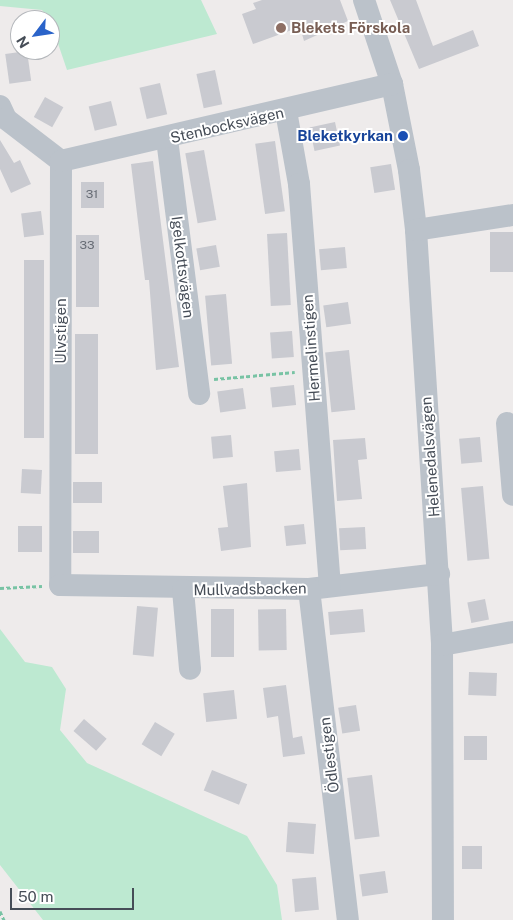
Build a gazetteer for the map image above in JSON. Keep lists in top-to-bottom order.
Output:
{
  "streets": {
    "street": [
      "Stenbocksvägen",
      "Igelkottsvägen",
      "Ulvstigen",
      "Hermelinstigen",
      "Helenedalsvägen",
      "Mullvadsbacken",
      "Ödlestigen"
    ]
  },
  "crossings": [
    ["Stenbocksvägen", "Igelkottsvägen"],
    ["Stenbocksvägen", "Ulvstigen"],
    ["Stenbocksvägen", "Hermelinstigen"],
    ["Stenbocksvägen", "Helenedalsvägen"],
    ["Ulvstigen", "Mullvadsbacken"],
    ["Hermelinstigen", "Mullvadsbacken"],
    ["Hermelinstigen", "Ödlestigen"],
    ["Helenedalsvägen", "Mullvadsbacken"],
    ["Mullvadsbacken", "Ödlestigen"]
  ],
  "places": ["Blekets Förskola", "Bleketkyrkan"],
  "house_numbers": ["31", "33"],
  "scale_bar": "50 m",
  "north": "bottom left"
}
